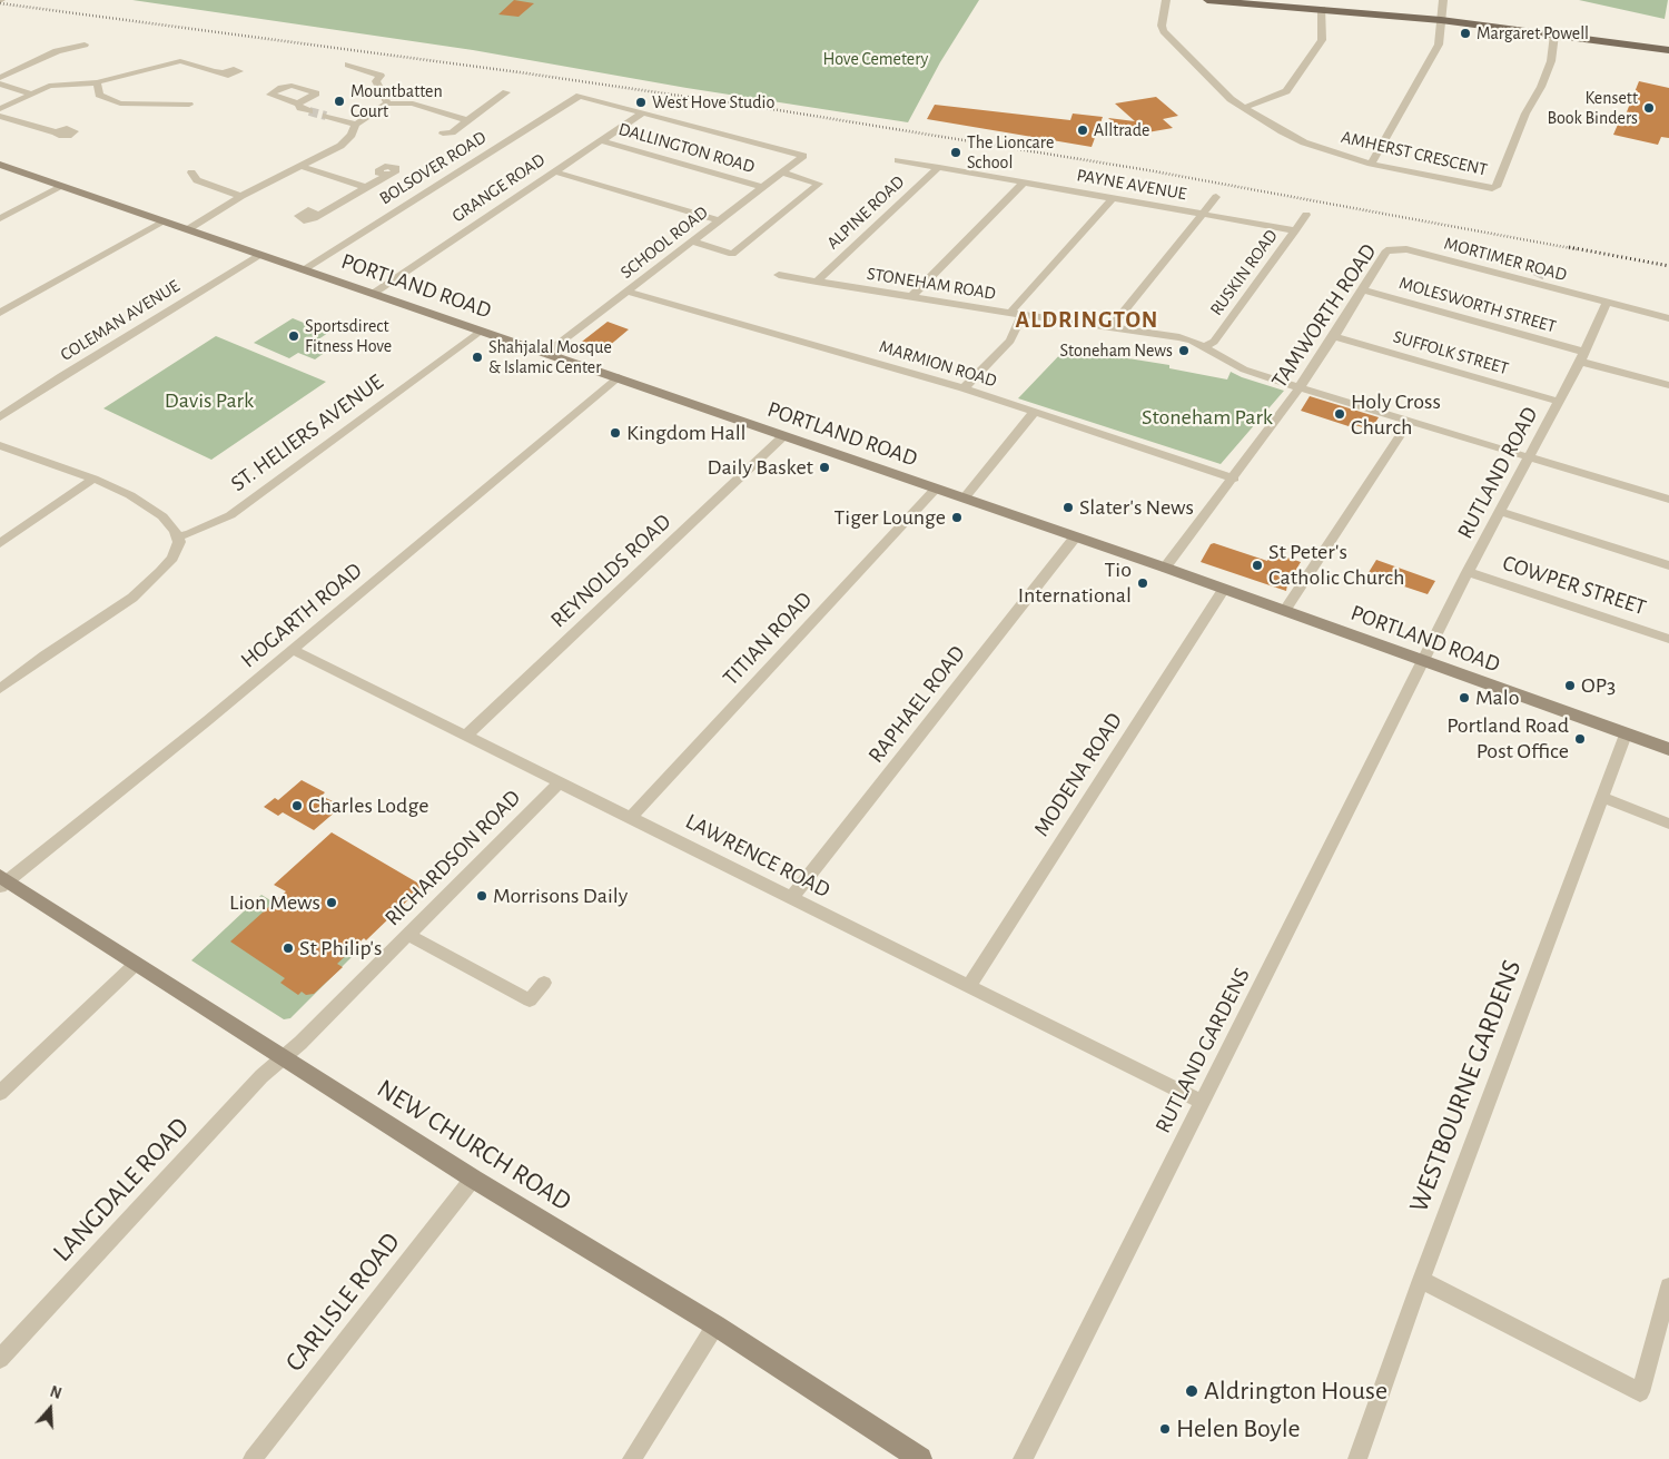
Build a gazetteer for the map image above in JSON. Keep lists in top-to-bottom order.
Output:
{
  "streets": {
    "street": [
      "DALLINGTON ROAD",
      "AMHERST CRESCENT",
      "BOLSOVER ROAD",
      "PAYNE AVENUE",
      "GRANGE ROAD",
      "ALPINE ROAD",
      "SCHOOL ROAD",
      "MORTIMER ROAD",
      "RUSKIN ROAD",
      "STONEHAM ROAD",
      "PORTLAND ROAD",
      "MOLESWORTH STREET",
      "TAMWORTH ROAD",
      "COLEMAN AVENUE",
      "SUFFOLK STREET",
      "MARMION ROAD",
      "ST. HELIERS AVENUE",
      "RUTLAND ROAD",
      "REYNOLDS ROAD",
      "COWPER STREET",
      "HOGARTH ROAD",
      "TITIAN ROAD",
      "RAPHAEL ROAD",
      "MODENA ROAD",
      "LAWRENCE ROAD",
      "RICHARDSON ROAD",
      "RUTLAND GARDENS",
      "WESTBOURNE GARDENS",
      "NEW CHURCH ROAD",
      "LANGDALE ROAD",
      "CARLISLE ROAD"
    ]
  },
  "crossings": [
    ["DALLINGTON ROAD", "GRANGE ROAD"],
    ["DALLINGTON ROAD", "SCHOOL ROAD"],
    ["BOLSOVER ROAD", "GRANGE ROAD"],
    ["BOLSOVER ROAD", "SCHOOL ROAD"],
    ["BOLSOVER ROAD", "PORTLAND ROAD"],
    ["PAYNE AVENUE", "ALPINE ROAD"],
    ["PAYNE AVENUE", "RUSKIN ROAD"],
    ["GRANGE ROAD", "SCHOOL ROAD"],
    ["GRANGE ROAD", "PORTLAND ROAD"],
    ["ALPINE ROAD", "STONEHAM ROAD"],
    ["SCHOOL ROAD", "PORTLAND ROAD"],
    ["SCHOOL ROAD", "MARMION ROAD"],
    ["MORTIMER ROAD", "TAMWORTH ROAD"],
    ["MORTIMER ROAD", "RUTLAND ROAD"],
    ["RUSKIN ROAD", "STONEHAM ROAD"],
    ["STONEHAM ROAD", "TAMWORTH ROAD"],
    ["STONEHAM ROAD", "RUTLAND ROAD"],
    ["PORTLAND ROAD", "TAMWORTH ROAD"],
    ["PORTLAND ROAD", "COLEMAN AVENUE"],
    ["PORTLAND ROAD", "ST. HELIERS AVENUE"],
    ["PORTLAND ROAD", "RUTLAND ROAD"],
    ["PORTLAND ROAD", "REYNOLDS ROAD"],
    ["PORTLAND ROAD", "HOGARTH ROAD"],
    ["PORTLAND ROAD", "TITIAN ROAD"],
    ["PORTLAND ROAD", "RAPHAEL ROAD"],
    ["PORTLAND ROAD", "MODENA ROAD"],
    ["PORTLAND ROAD", "RUTLAND GARDENS"],
    ["PORTLAND ROAD", "WESTBOURNE GARDENS"],
    ["MOLESWORTH STREET", "TAMWORTH ROAD"],
    ["MOLESWORTH STREET", "RUTLAND ROAD"],
    ["TAMWORTH ROAD", "SUFFOLK STREET"],
    ["TAMWORTH ROAD", "MARMION ROAD"],
    ["SUFFOLK STREET", "RUTLAND ROAD"],
    ["RUTLAND ROAD", "COWPER STREET"],
    ["RUTLAND ROAD", "RUTLAND GARDENS"],
    ["REYNOLDS ROAD", "LAWRENCE ROAD"],
    ["HOGARTH ROAD", "LAWRENCE ROAD"],
    ["HOGARTH ROAD", "NEW CHURCH ROAD"],
    ["TITIAN ROAD", "LAWRENCE ROAD"],
    ["RAPHAEL ROAD", "LAWRENCE ROAD"],
    ["MODENA ROAD", "LAWRENCE ROAD"],
    ["LAWRENCE ROAD", "RICHARDSON ROAD"],
    ["LAWRENCE ROAD", "RUTLAND GARDENS"],
    ["RICHARDSON ROAD", "NEW CHURCH ROAD"],
    ["RICHARDSON ROAD", "LANGDALE ROAD"],
    ["NEW CHURCH ROAD", "LANGDALE ROAD"],
    ["NEW CHURCH ROAD", "CARLISLE ROAD"]
  ],
  "districts": ["ALDRINGTON"],
  "parks": ["Hove Cemetery", "Davis Park", "Stoneham Park"],
  "places": [
    "Margaret Powell",
    "Mountbatten Court",
    "West Hove Studio",
    "Kensett Book Binders",
    "Alltrade",
    "The Lioncare School",
    "Sportsdirect Fitness Hove",
    "Stoneham News",
    "Shahjalal Mosque & Islamic Center",
    "Holy Cross Church",
    "Kingdom Hall",
    "Daily Basket",
    "Slater's News",
    "Tiger Lounge",
    "St Peter's Catholic Church",
    "Tio International",
    "OP3",
    "Malo",
    "Portland Road Post Office",
    "Charles Lodge",
    "Morrisons Daily",
    "Lion Mews",
    "St Philip's",
    "Aldrington House",
    "Helen Boyle"
  ],
  "north": "top"
}
